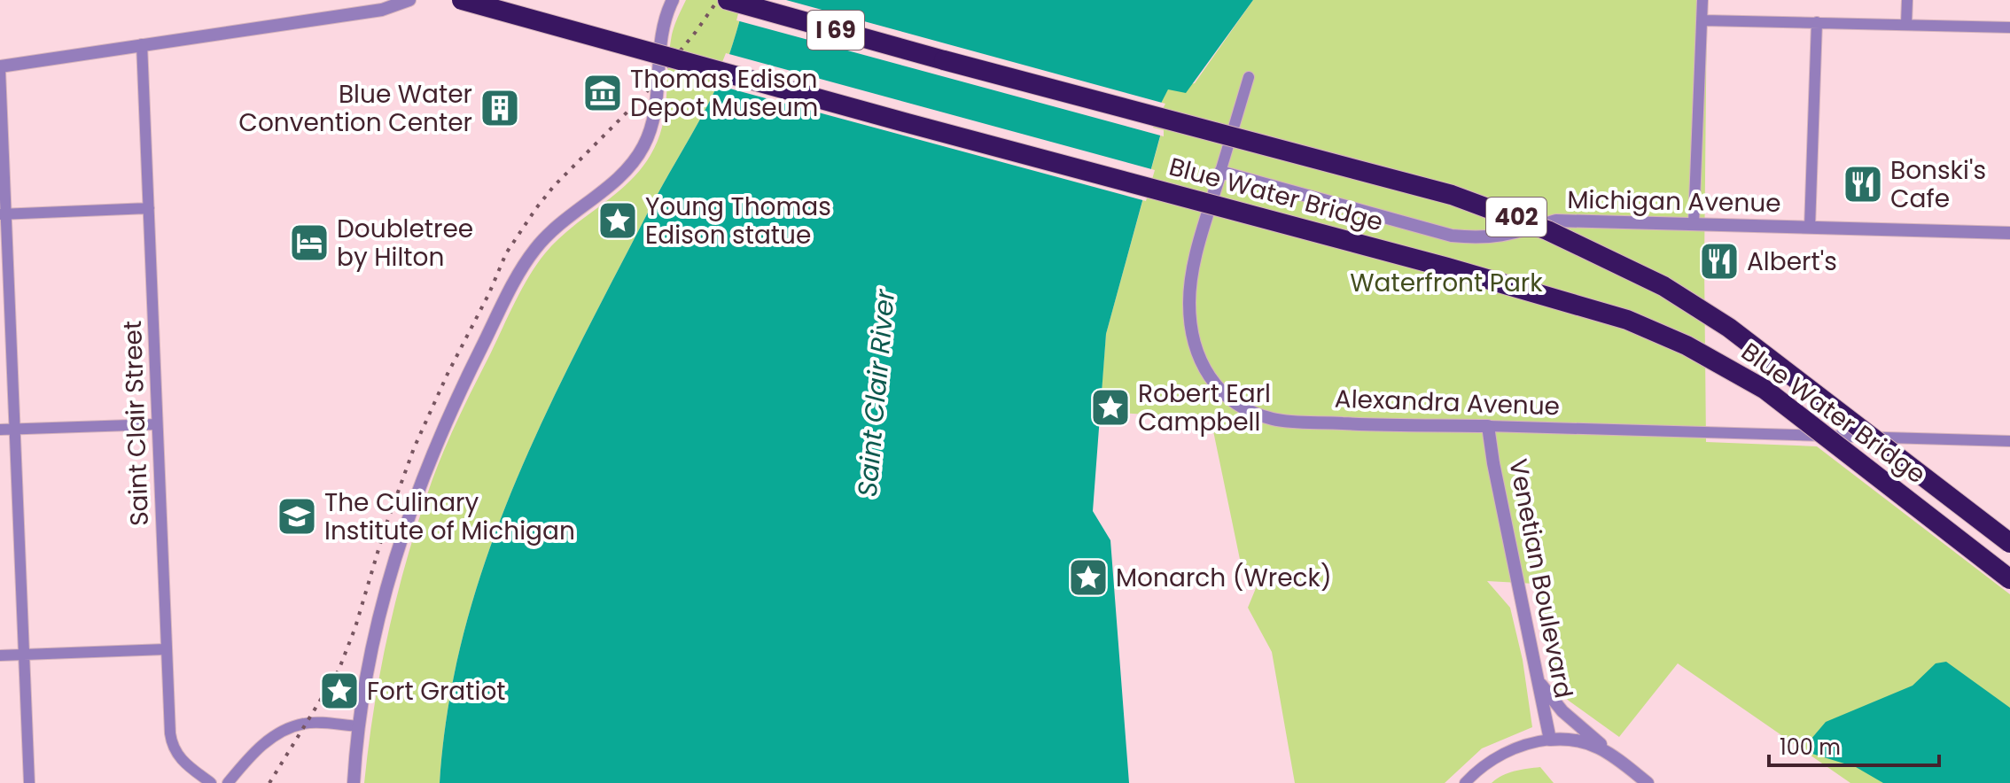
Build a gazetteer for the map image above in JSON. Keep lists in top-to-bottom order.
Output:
{
  "streets": {
    "highway": ["I 69", "Blue Water Bridge", "402"],
    "street": [
      "Michigan Avenue",
      "Alexandra Avenue",
      "Saint Clair Street",
      "Venetian Boulevard"
    ]
  },
  "crossings": [
    ["Michigan Avenue", "Alexandra Avenue"],
    ["Alexandra Avenue", "Venetian Boulevard"]
  ],
  "water": ["Saint Clair River"],
  "parks": ["Waterfront Park"],
  "places": {
    "museum": ["Thomas Edison Depot Museum"],
    "building": ["Blue Water Convention Center"],
    "restaurant": ["Bonski's Cafe", "Albert's"],
    "place": [
      "Young Thomas Edison statue",
      "Robert Earl Campbell",
      "Monarch (Wreck)",
      "Fort Gratiot"
    ],
    "hotel": ["Doubletree by Hilton"],
    "school or university": ["The Culinary Institute of Michigan"]
  },
  "scale_bar": "100 m"
}
